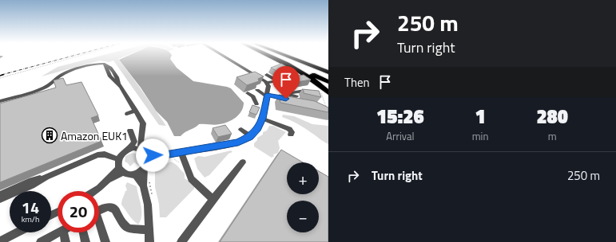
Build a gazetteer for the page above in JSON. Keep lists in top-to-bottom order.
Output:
{
  "places": {
    "building": ["Amazon EUK1"]
  },
  "page": {
    "turn": ["250 m", "Turn right"],
    "then": "Then",
    "eta": [
      "15:26",
      "Arrival",
      "1",
      "min",
      "280",
      "m"
    ],
    "list": [
      {
        "name": "Turn right",
        "value": "250 m"
      }
    ],
    "map_buttons": ["+", "−"],
    "speed": "14 km/h",
    "limit": "20"
  }
}
